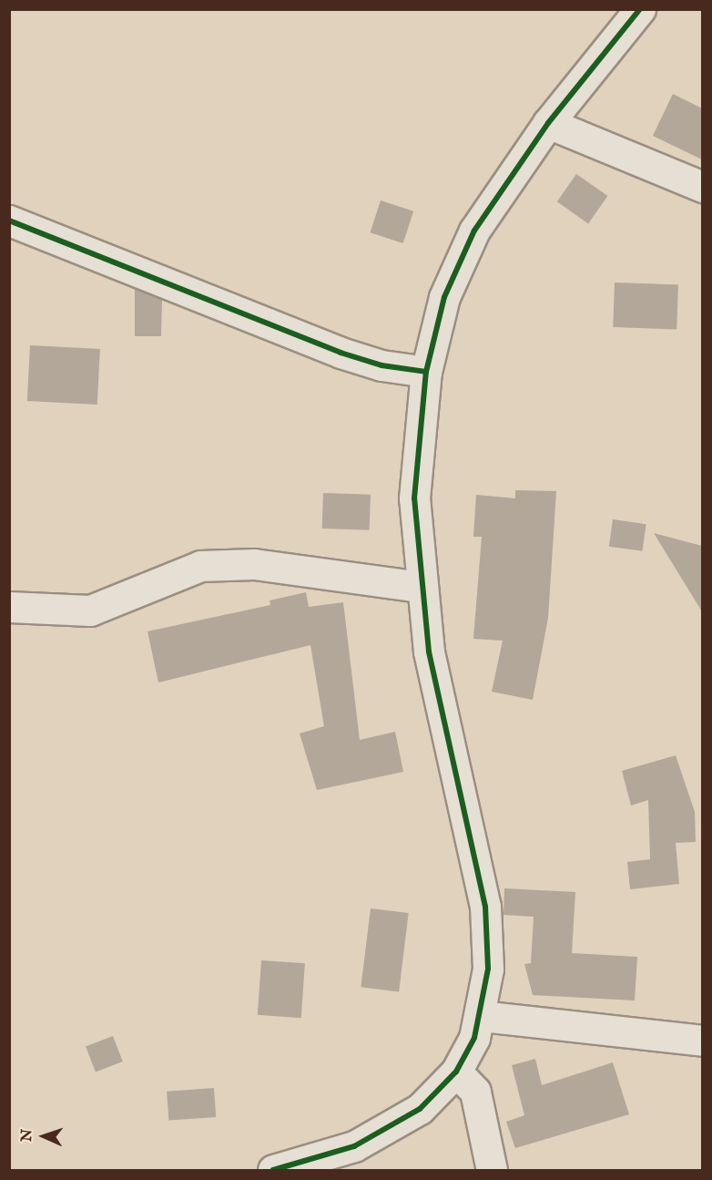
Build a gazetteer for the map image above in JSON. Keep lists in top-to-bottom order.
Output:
{
  "north": "left"
}
